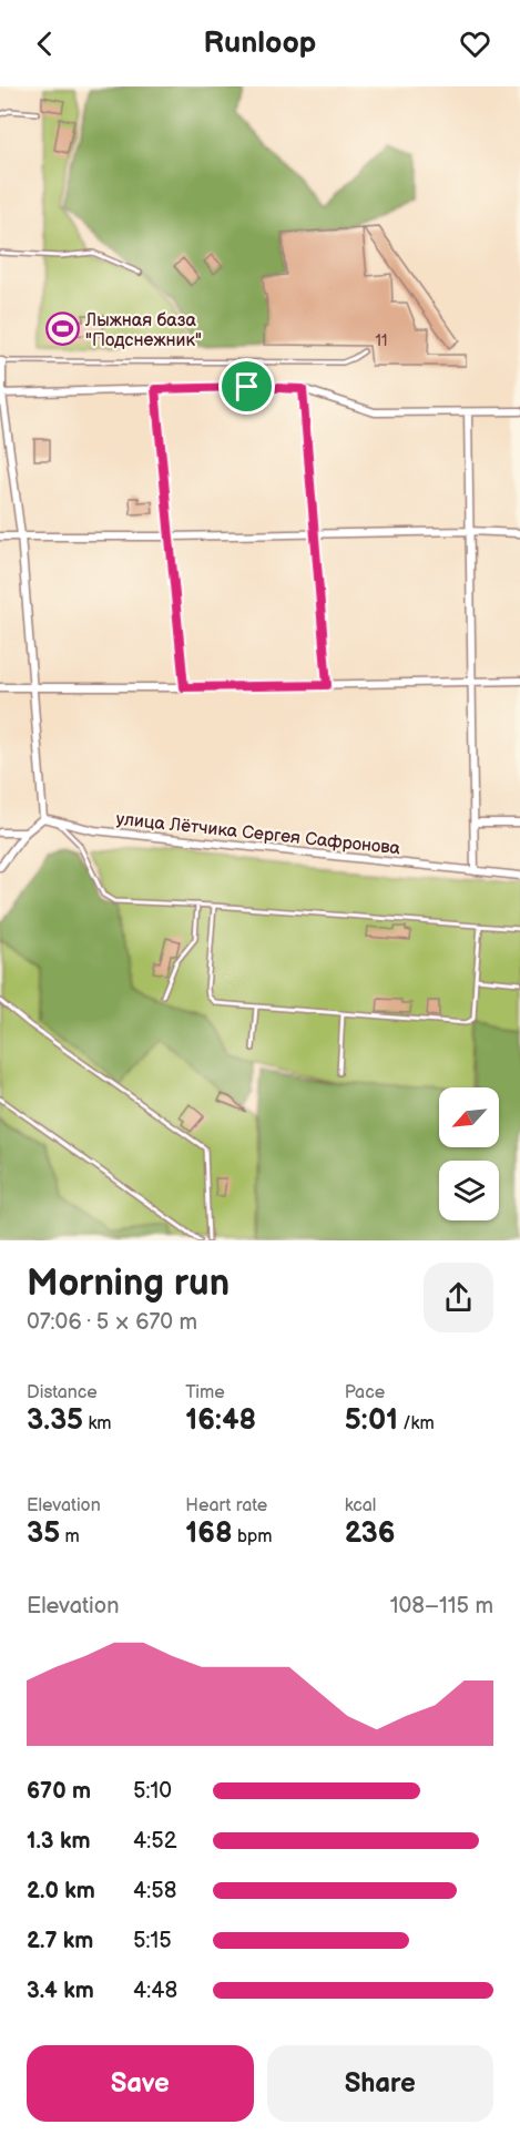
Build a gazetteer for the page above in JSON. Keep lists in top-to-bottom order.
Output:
{
  "streets": {
    "street": ["улица Лётчика Сергея Сафронова"]
  },
  "places": {
    "sports": ["Лыжная база \"Подснежник\""]
  },
  "house_numbers": ["11"],
  "north": "bottom left",
  "page": {
    "header": "Runloop",
    "heading": ["Morning run", "07:06 · 5 × 670 m"],
    "stats": [
      ["Distance", "3.35 km"],
      ["Time", "16:48"],
      ["Pace", "5:01 /km"],
      ["Elevation", "35 m"],
      ["Heart rate", "168 bpm"],
      ["kcal", "236"]
    ],
    "chart": ["Elevation", "108–115 m"],
    "list": [
      {
        "name": "670 m",
        "note": "5:10"
      },
      {
        "name": "1.3 km",
        "note": "4:52"
      },
      {
        "name": "2.0 km",
        "note": "4:58"
      },
      {
        "name": "2.7 km",
        "note": "5:15"
      },
      {
        "name": "3.4 km",
        "note": "4:48"
      }
    ],
    "buttons": ["Save", "Share"]
  }
}
